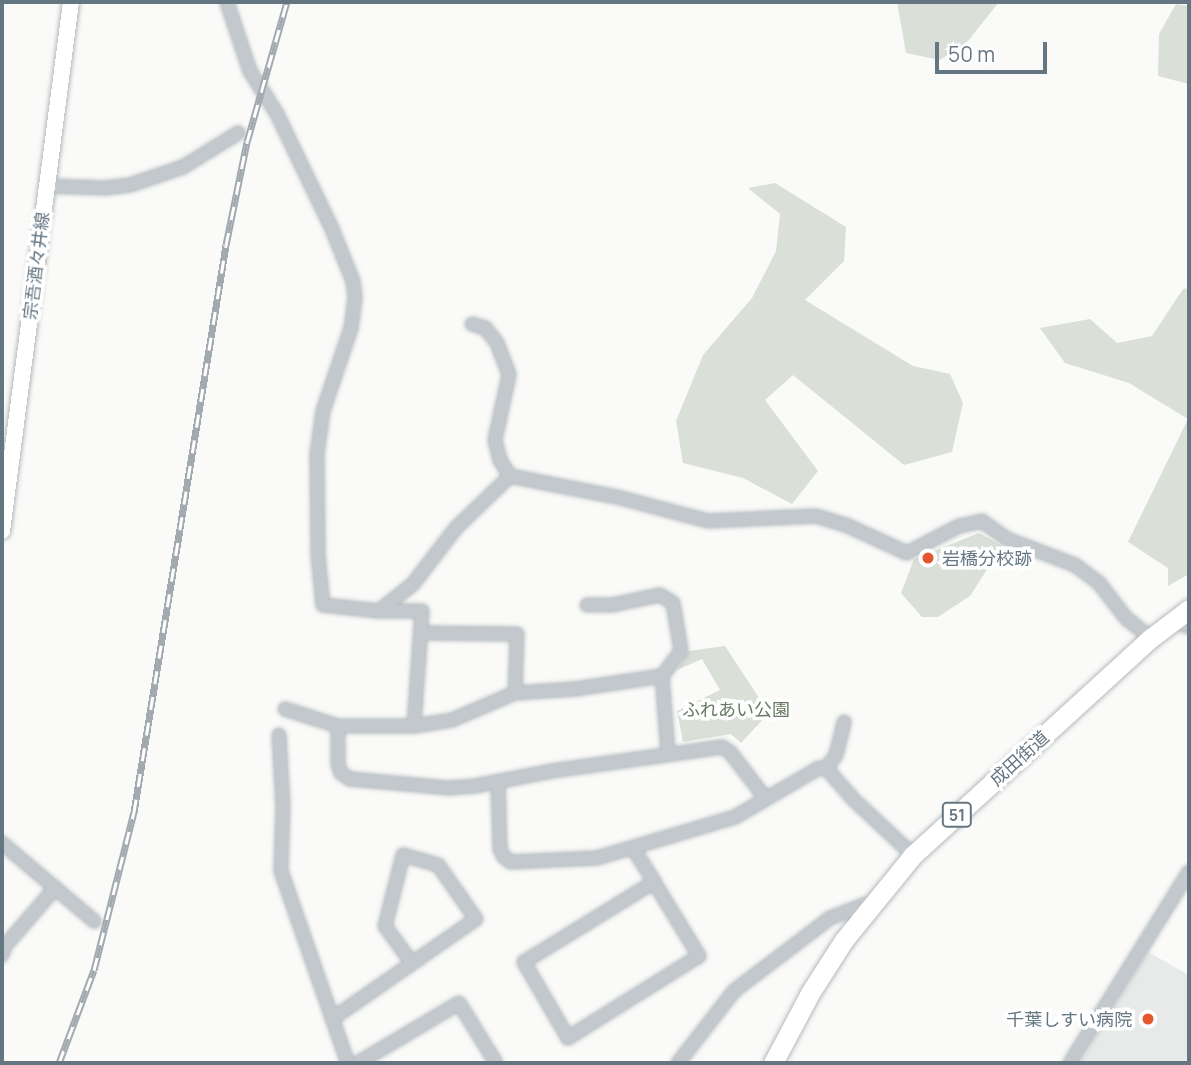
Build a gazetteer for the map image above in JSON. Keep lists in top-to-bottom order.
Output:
{
  "streets": {
    "highway": ["成田街道", "51"],
    "main road": ["宗吾酒々井線"]
  },
  "parks": ["ふれあい公園"],
  "places": ["岩橋分校跡", "千葉しすい病院"],
  "scale_bar": "50 m"
}
